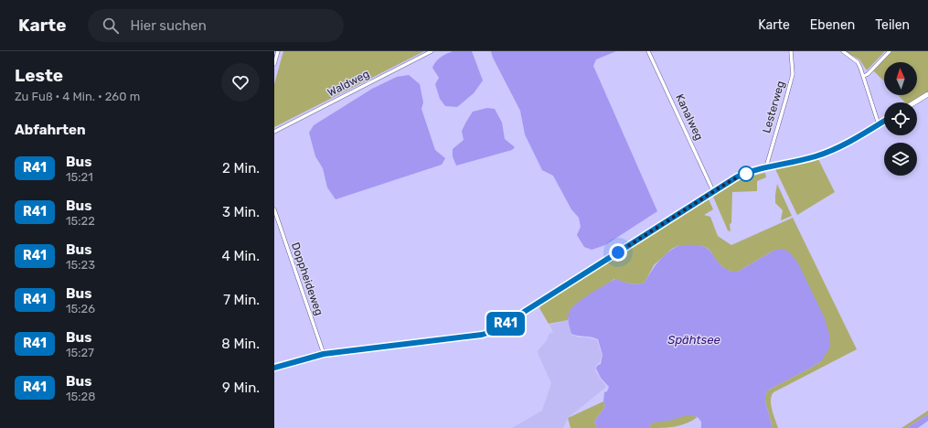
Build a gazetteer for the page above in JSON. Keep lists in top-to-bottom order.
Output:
{
  "streets": {
    "street": [
      "Waldweg",
      "Lesterweg",
      "Kanalweg",
      "Doppheideweg"
    ]
  },
  "water": ["Spähtsee"],
  "lines": ["bus line R41"],
  "north": "top",
  "page": {
    "header": "Karte",
    "search": "Hier suchen",
    "nav": ["Karte", "Ebenen", "Teilen"],
    "heading": [
      ["Leste", "Zu Fuß · 4 Min. · 260 m"],
      "Abfahrten"
    ],
    "on_map": "R41",
    "list": [
      {
        "mark": "R41",
        "name": "Bus",
        "note": "15:21",
        "value": "2 Min."
      },
      {
        "mark": "R41",
        "name": "Bus",
        "note": "15:22",
        "value": "3 Min."
      },
      {
        "mark": "R41",
        "name": "Bus",
        "note": "15:23",
        "value": "4 Min."
      },
      {
        "mark": "R41",
        "name": "Bus",
        "note": "15:26",
        "value": "7 Min."
      },
      {
        "mark": "R41",
        "name": "Bus",
        "note": "15:27",
        "value": "8 Min."
      },
      {
        "mark": "R41",
        "name": "Bus",
        "note": "15:28",
        "value": "9 Min."
      }
    ]
  }
}
